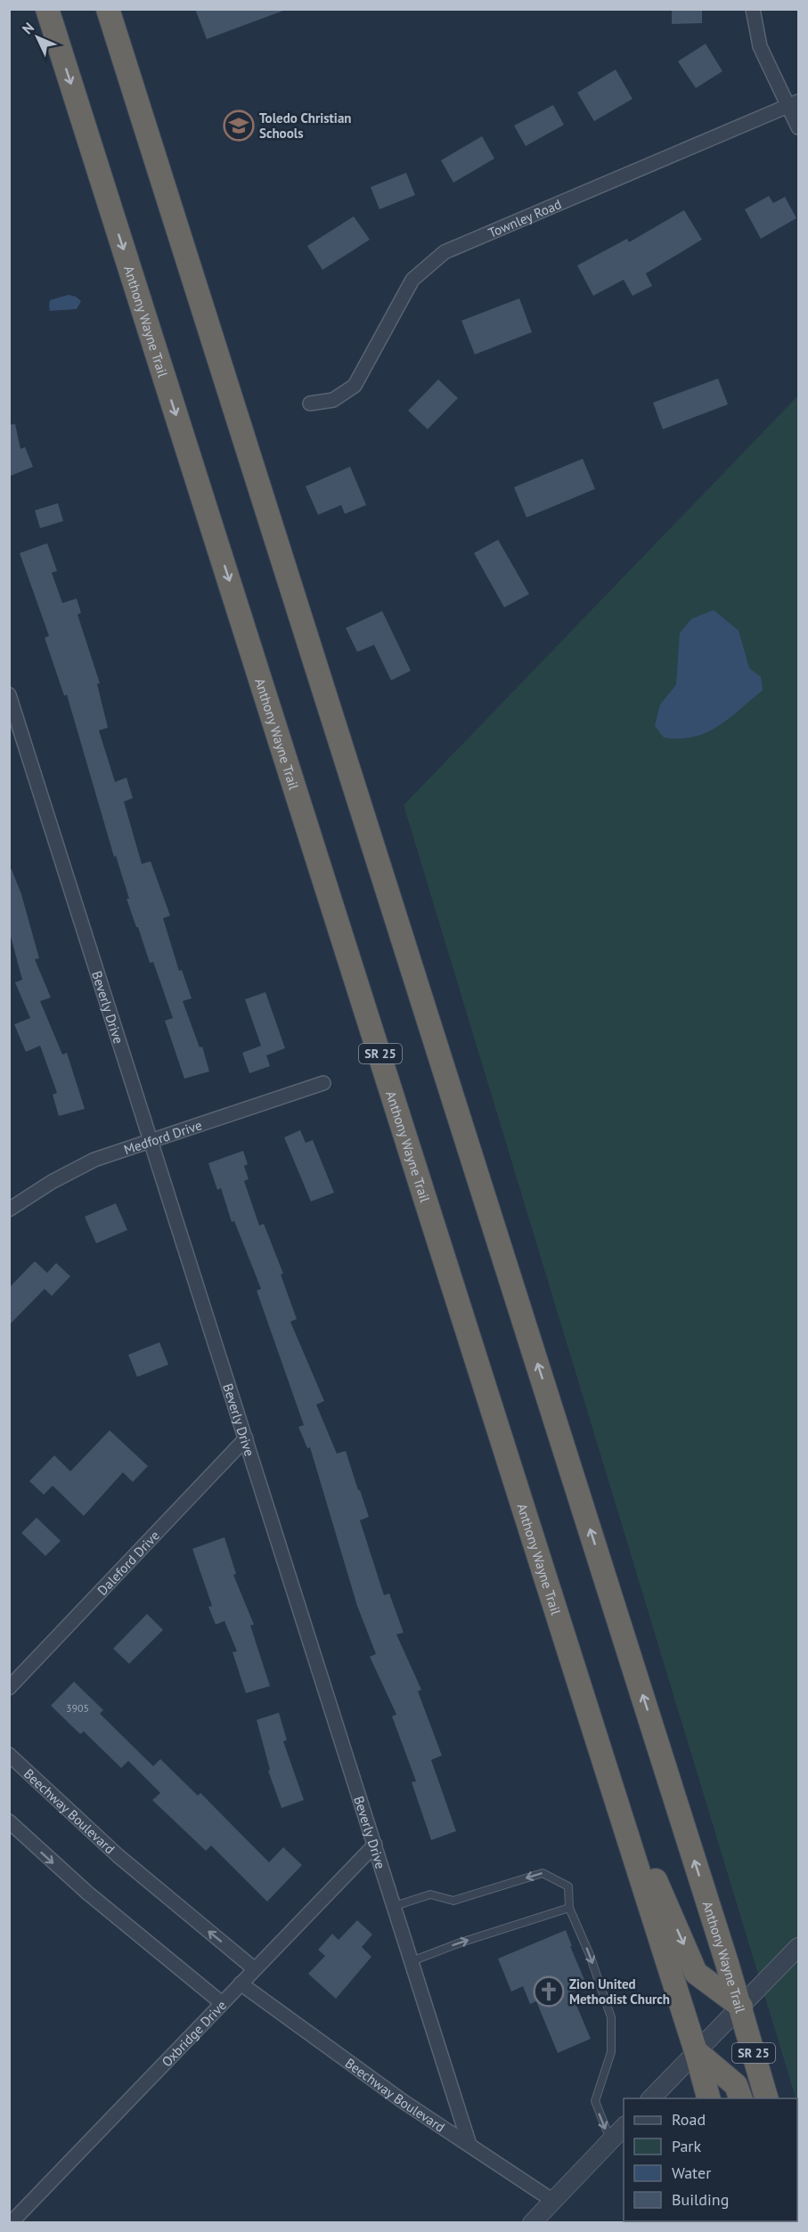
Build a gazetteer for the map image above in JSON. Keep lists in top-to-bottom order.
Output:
{
  "streets": {
    "highway": ["Anthony Wayne Trail", "SR 25"],
    "street": [
      "Townley Road",
      "Beverly Drive",
      "Medford Drive",
      "Daleford Drive",
      "Beechway Boulevard",
      "Oxbridge Drive"
    ]
  },
  "crossings": [
    ["Beverly Drive", "Medford Drive"],
    ["Beverly Drive", "Daleford Drive"],
    ["Beverly Drive", "Beechway Boulevard"],
    ["Beverly Drive", "Oxbridge Drive"],
    ["Beechway Boulevard", "Oxbridge Drive"]
  ],
  "places": {
    "school or university": ["Toledo Christian Schools"],
    "church": ["Zion United Methodist Church"]
  },
  "house_numbers": ["3905"],
  "legend": [
    "Road",
    "Park",
    "Water",
    "Building"
  ],
  "north": "top left"
}
